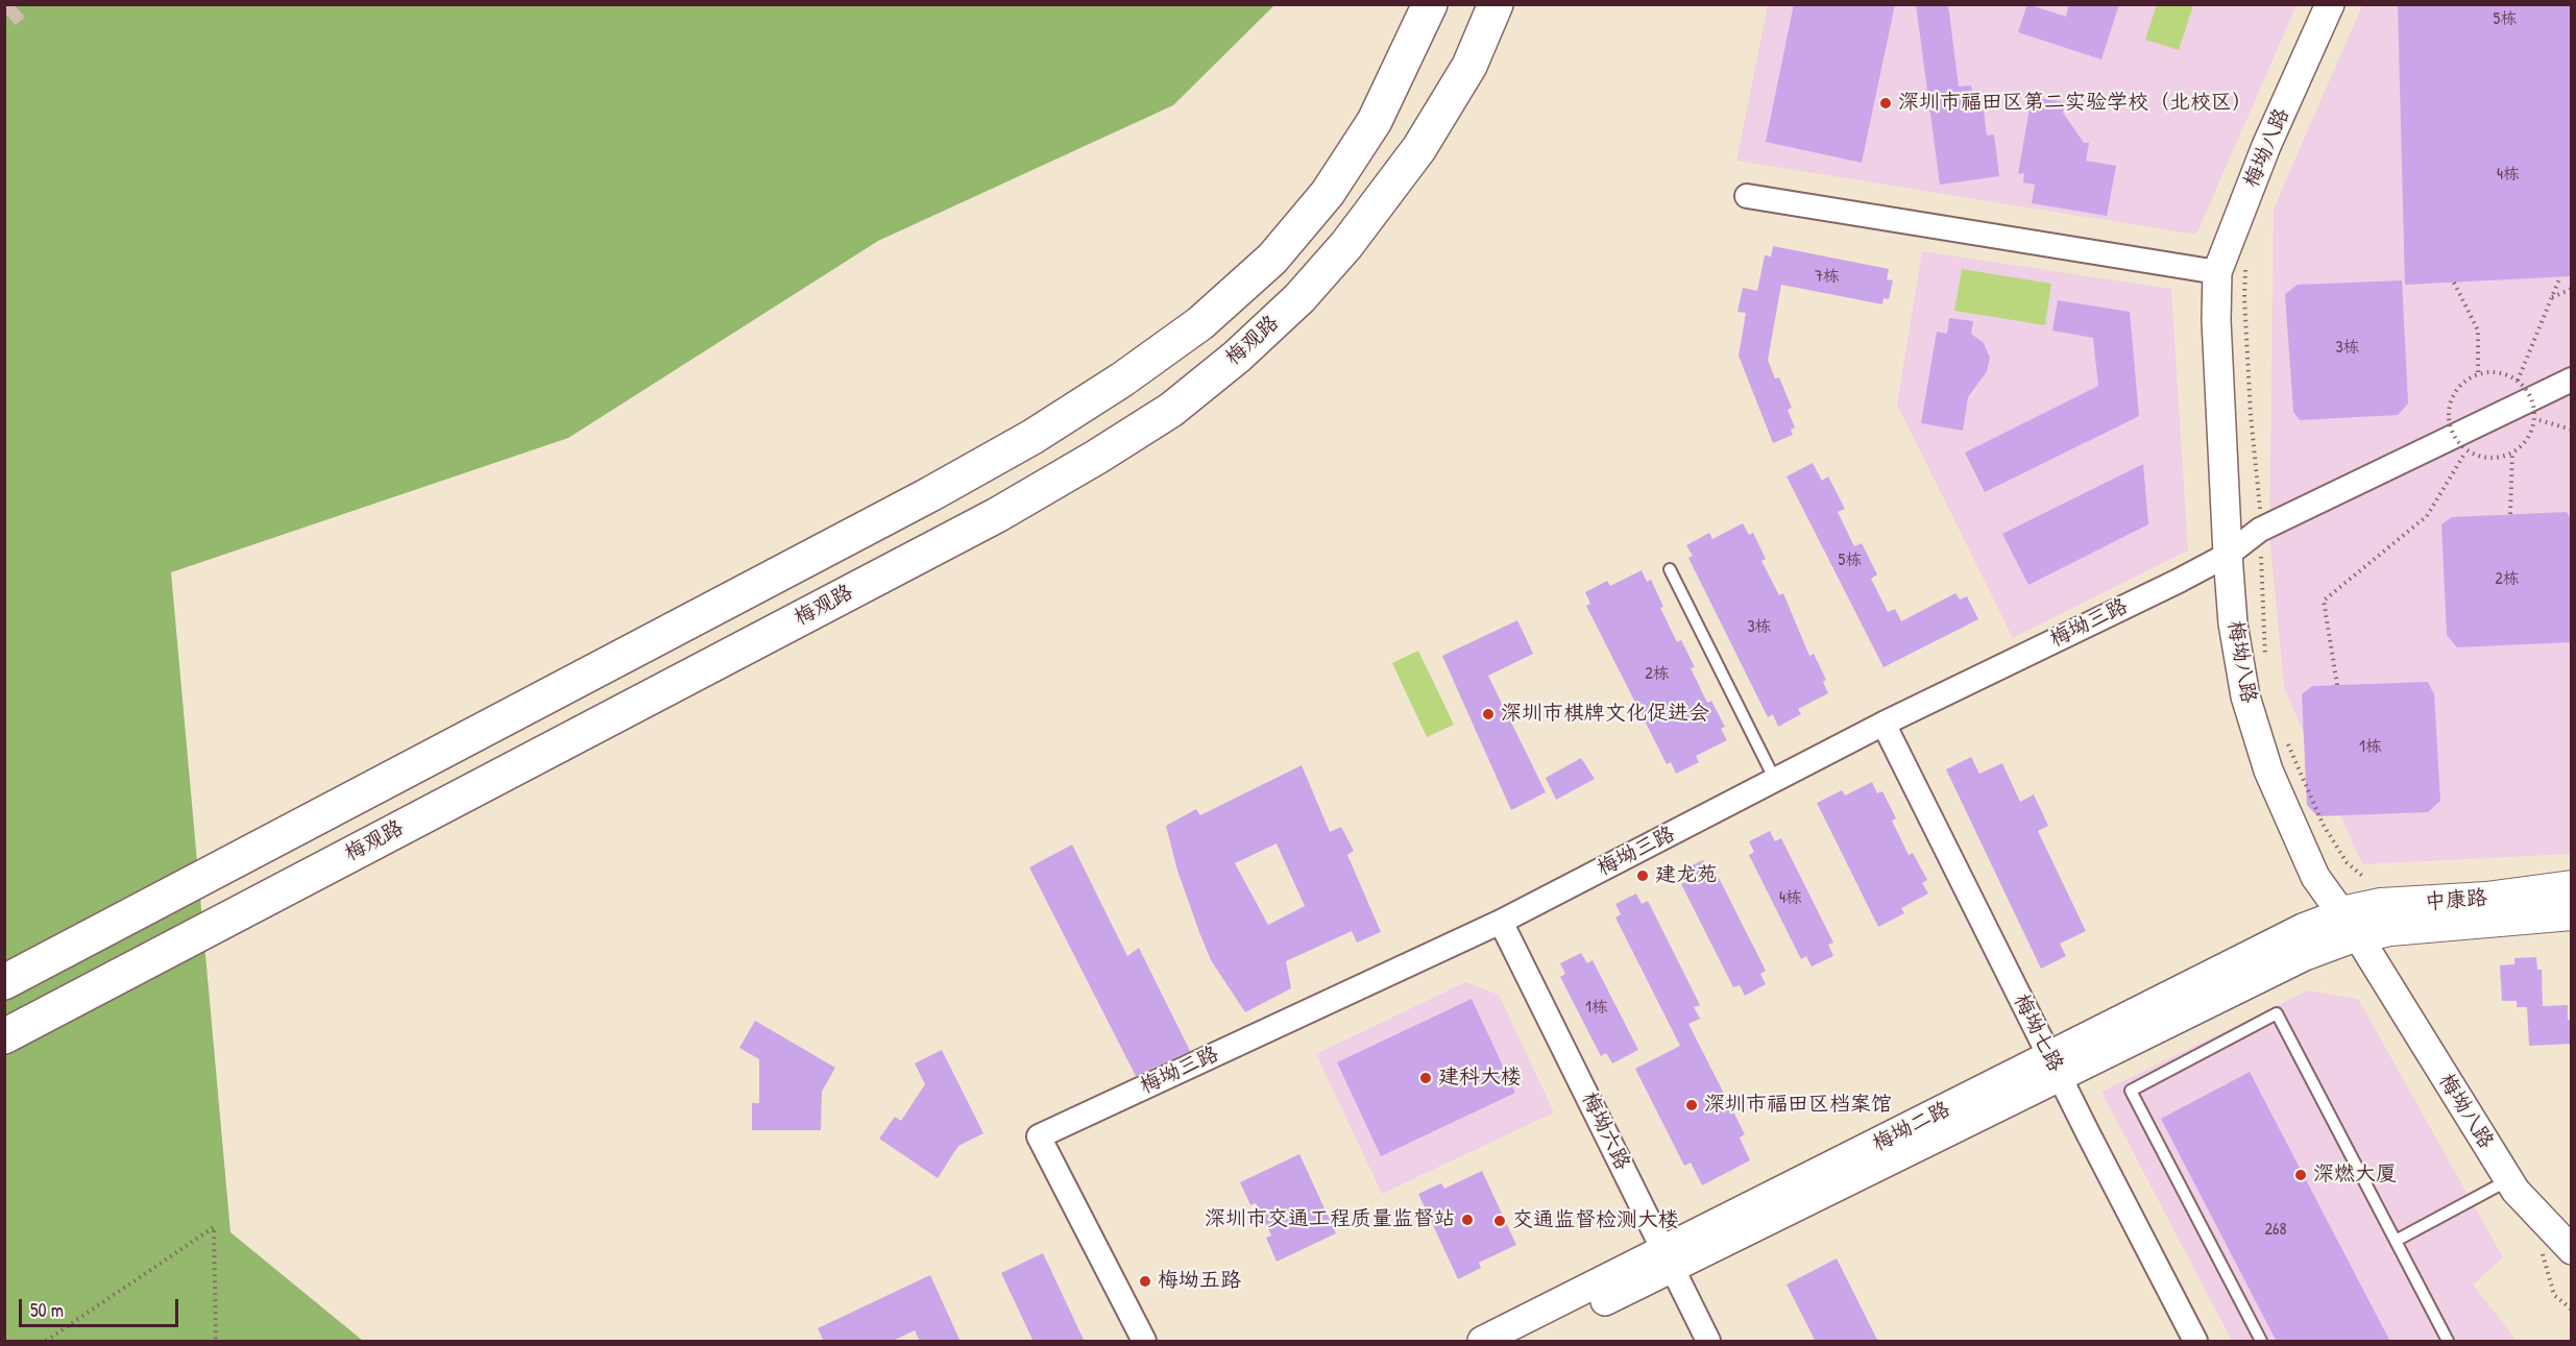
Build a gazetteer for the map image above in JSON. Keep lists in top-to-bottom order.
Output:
{
  "streets": {
    "highway": ["梅观路"],
    "main road": ["中康路"],
    "street": [
      "梅坳八路",
      "梅坳三路",
      "梅坳七路",
      "梅坳二路",
      "梅坳六路"
    ]
  },
  "crossings": [
    ["梅坳八路", "梅坳三路"],
    ["梅坳八路", "中康路"],
    ["梅坳八路", "梅坳二路"],
    ["梅坳三路", "梅坳七路"],
    ["梅坳三路", "梅坳六路"],
    ["中康路", "梅坳二路"],
    ["梅坳七路", "梅坳二路"],
    ["梅坳二路", "梅坳六路"]
  ],
  "places": [
    "深圳市福田区第二实验学校（北校区）",
    "深圳市棋牌文化促进会",
    "建龙苑",
    "建科大楼",
    "深圳市福田区档案馆",
    "深燃大厦",
    "深圳市交通工程质量监督站",
    "交通监督检测大楼",
    "梅坳五路"
  ],
  "house_numbers": [
    "5栋",
    "4栋",
    "7栋",
    "3栋",
    "5栋",
    "2栋",
    "3栋",
    "2栋",
    "1栋",
    "4栋",
    "1栋",
    "268"
  ],
  "scale_bar": "50 m"
}
